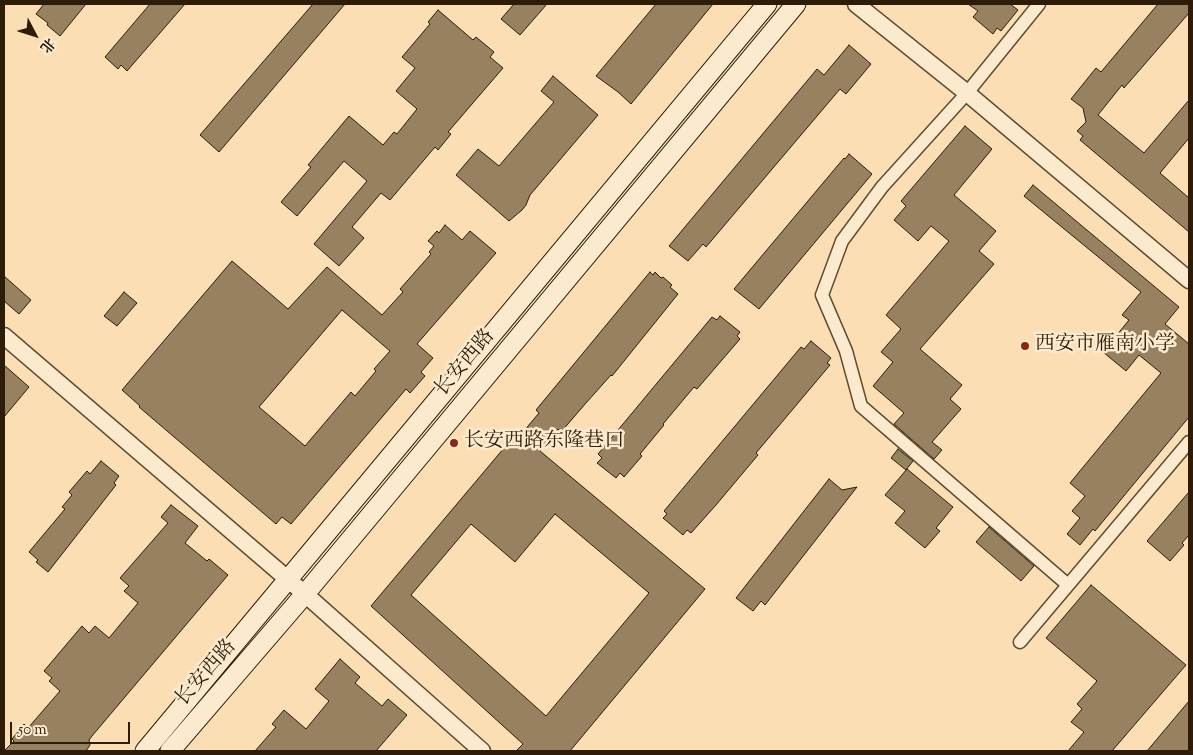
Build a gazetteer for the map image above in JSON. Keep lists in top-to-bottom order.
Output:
{
  "streets": {
    "main road": ["长安西路"]
  },
  "places": ["西安市雁南小学", "长安西路东隆巷口"],
  "scale_bar": "50 m",
  "north": "bottom right"
}
